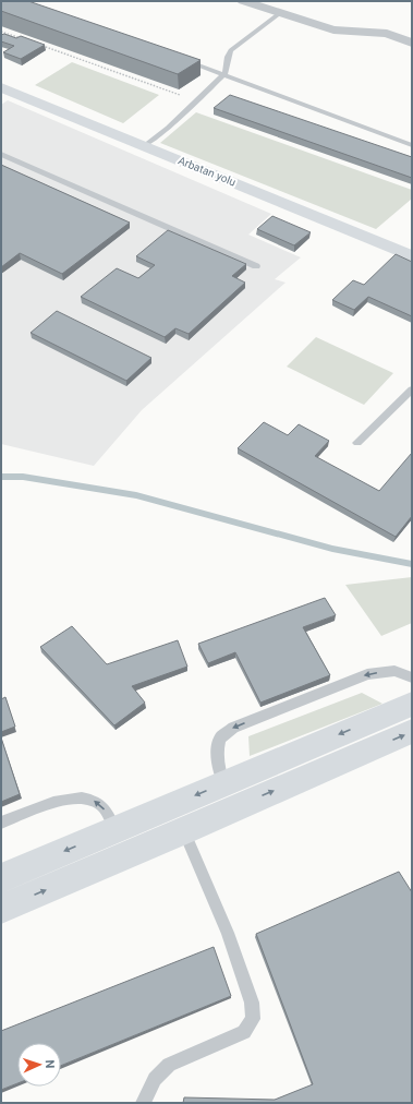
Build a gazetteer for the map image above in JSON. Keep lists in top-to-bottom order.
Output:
{
  "streets": {
    "main road": ["Arbatan yolu"]
  },
  "north": "right"
}
